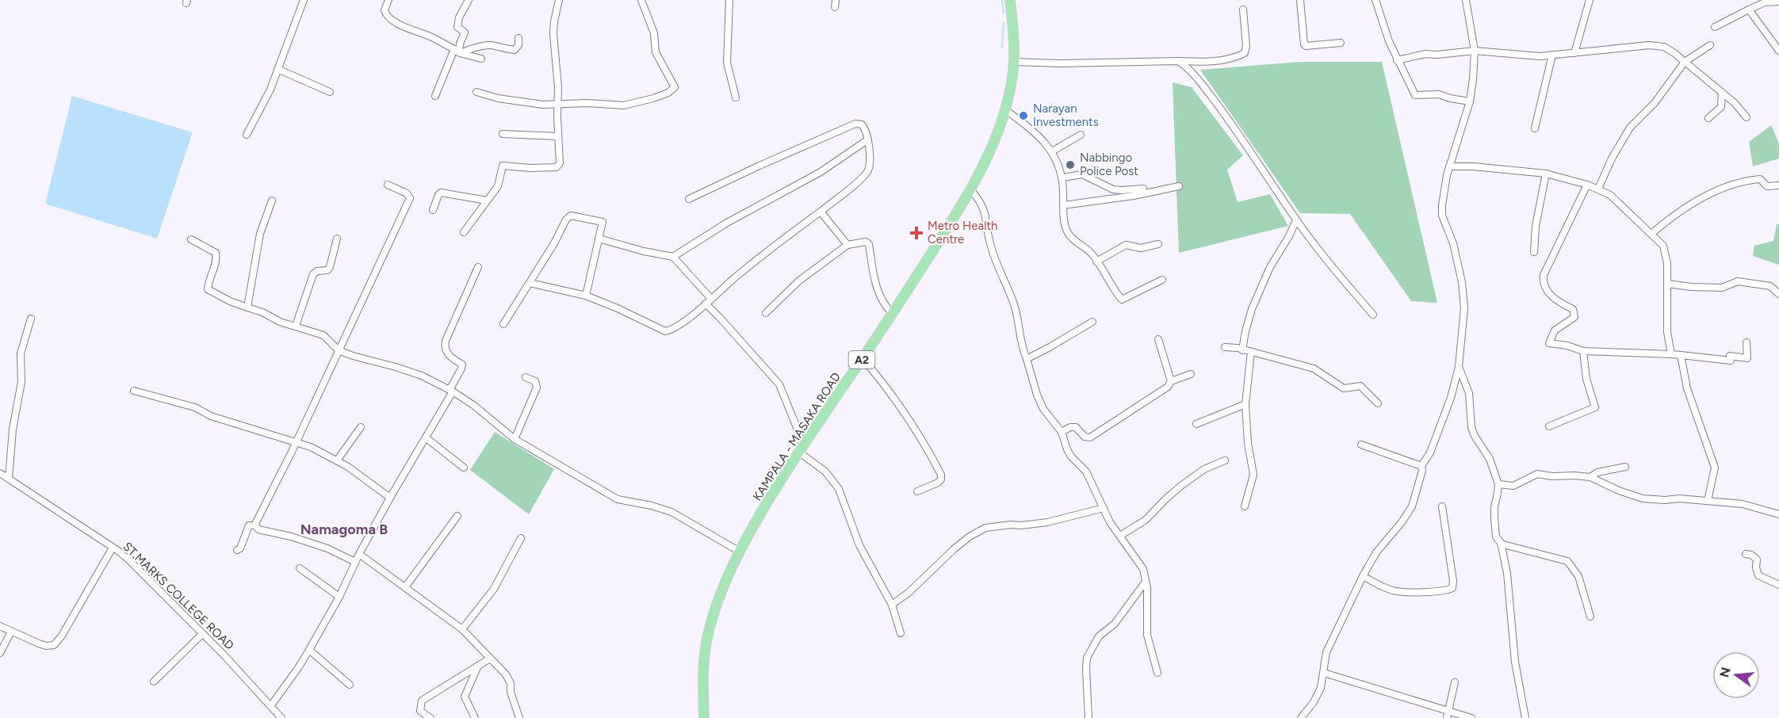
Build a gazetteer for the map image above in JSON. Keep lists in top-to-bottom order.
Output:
{
  "streets": {
    "main road": ["A2", "KAMPALA - MASAKA ROAD"],
    "street": ["ST.MARKS COLLEGE ROAD"]
  },
  "districts": ["Namagoma B"],
  "places": {
    "other": ["Narayan Investments", "Nabbingo Police Post"],
    "health": ["Metro Health Centre"]
  },
  "north": "left"
}
